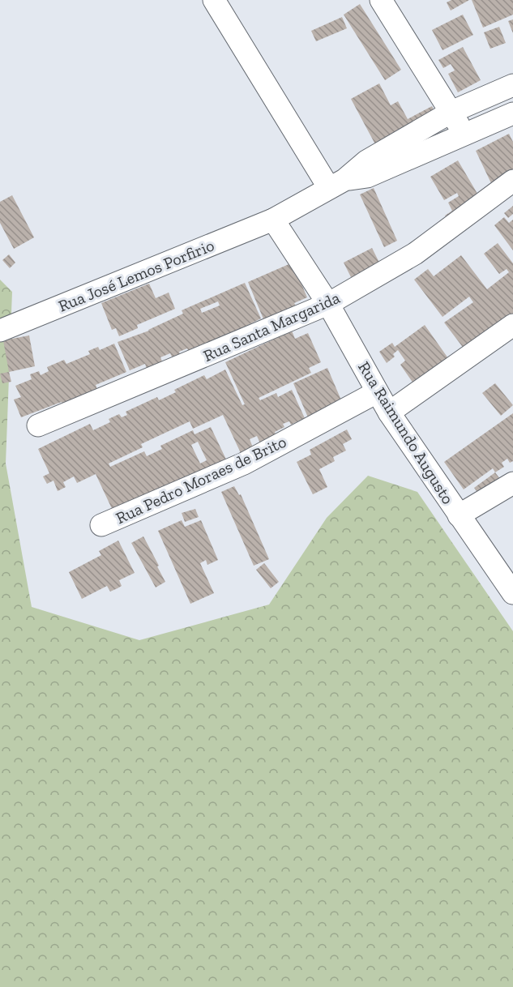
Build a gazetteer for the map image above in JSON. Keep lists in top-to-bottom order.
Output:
{
  "streets": {
    "street": [
      "Rua José Lemos Porfirio",
      "Rua Santa Margarida",
      "Rua Raimundo Augusto",
      "Rua Pedro Moraes de Brito"
    ]
  },
  "crossings": [
    ["Rua José Lemos Porfirio", "Rua Raimundo Augusto"],
    ["Rua Santa Margarida", "Rua Raimundo Augusto"],
    ["Rua Raimundo Augusto", "Rua Pedro Moraes de Brito"]
  ]
}
